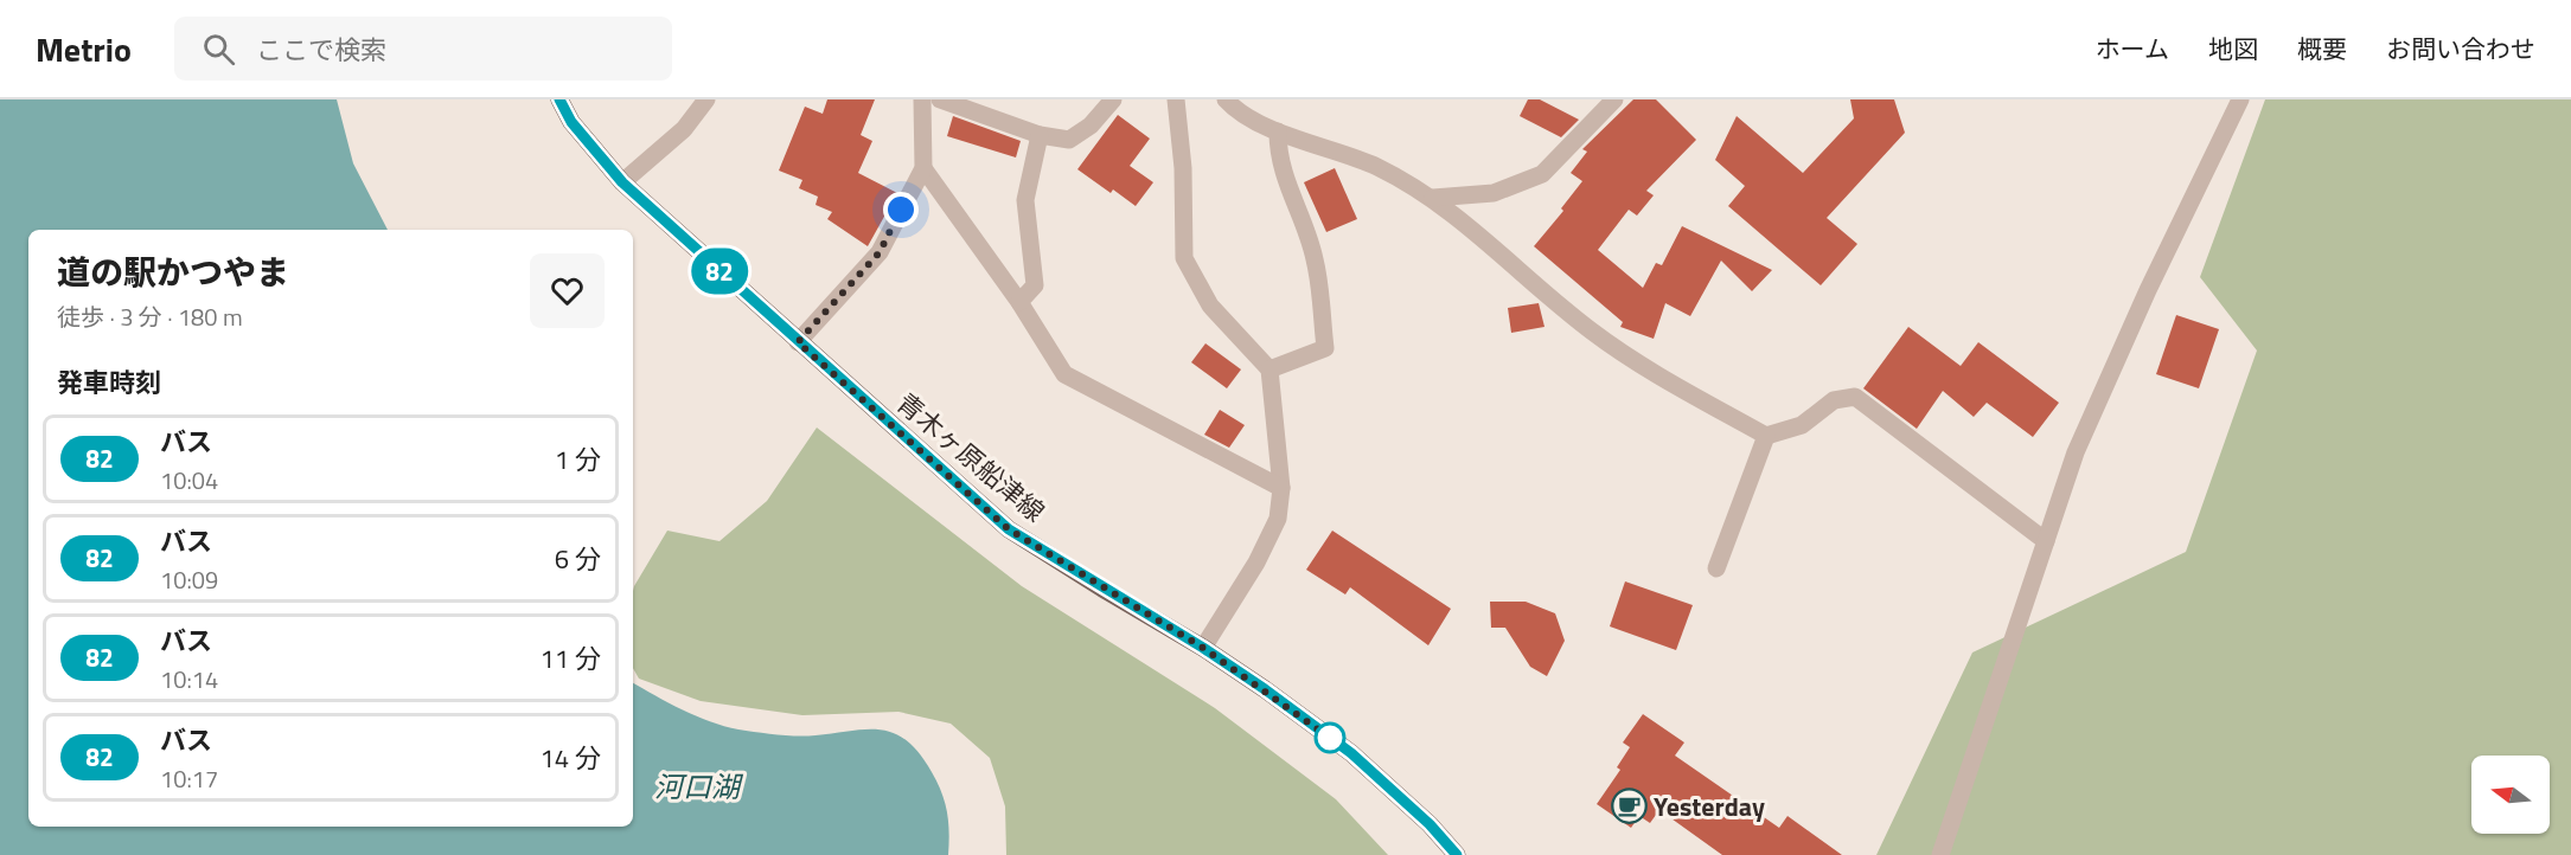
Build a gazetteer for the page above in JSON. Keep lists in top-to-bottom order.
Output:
{
  "streets": {
    "main road": ["青木ヶ原船津線"]
  },
  "water": ["河口湖"],
  "places": {
    "cafe": ["Yesterday"]
  },
  "lines": ["bus line 82"],
  "north": "left",
  "page": {
    "header": "Metrio",
    "search": "ここで検索",
    "nav": [
      "ホーム",
      "地図",
      "概要",
      "お問い合わせ"
    ],
    "on_map": "82",
    "heading": [
      ["道の駅かつやま", "徒歩 · 3 分 · 180 m"],
      "発車時刻"
    ],
    "list": [
      {
        "mark": "82",
        "name": "バス",
        "note": "10:04",
        "value": "1 分"
      },
      {
        "mark": "82",
        "name": "バス",
        "note": "10:09",
        "value": "6 分"
      },
      {
        "mark": "82",
        "name": "バス",
        "note": "10:14",
        "value": "11 分"
      },
      {
        "mark": "82",
        "name": "バス",
        "note": "10:17",
        "value": "14 分"
      }
    ]
  }
}
